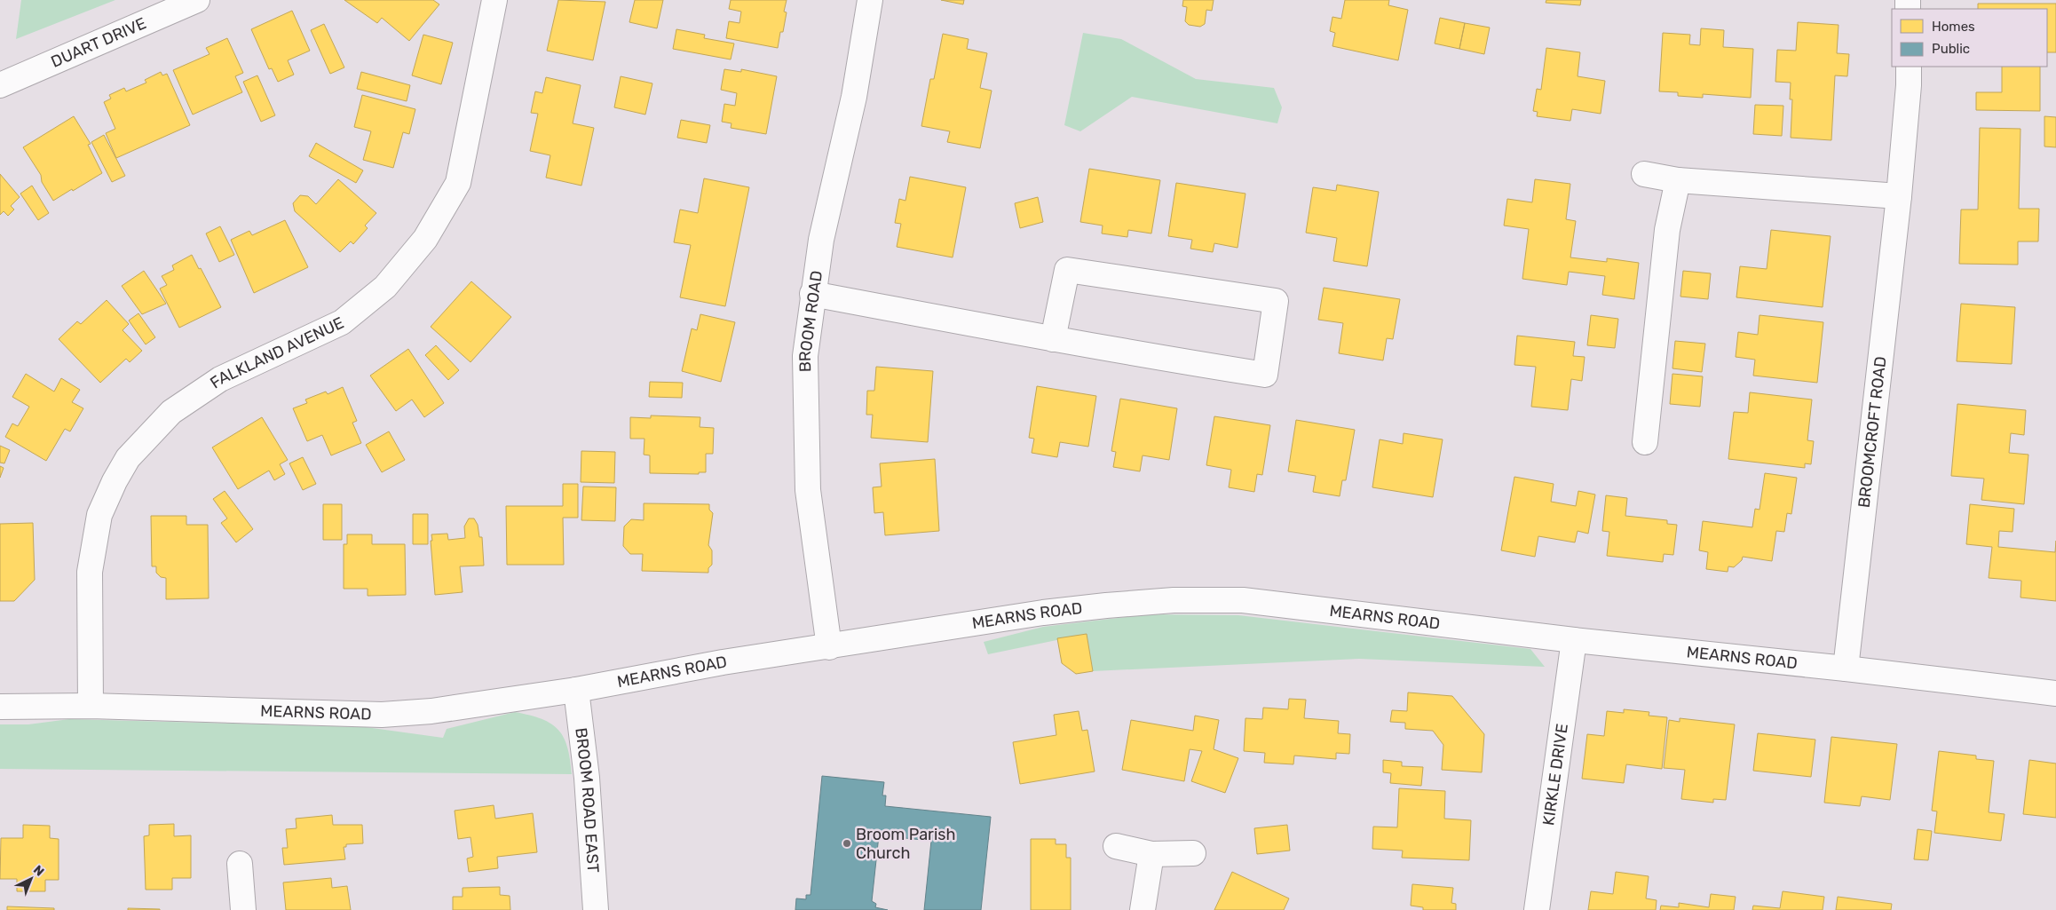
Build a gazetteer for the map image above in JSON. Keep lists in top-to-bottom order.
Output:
{
  "streets": {
    "street": [
      "DUART DRIVE",
      "BROOM ROAD",
      "FALKLAND AVENUE",
      "BROOMCROFT ROAD",
      "MEARNS ROAD",
      "KIRKLE DRIVE",
      "BROOM ROAD EAST"
    ]
  },
  "crossings": [
    ["BROOM ROAD", "MEARNS ROAD"],
    ["FALKLAND AVENUE", "MEARNS ROAD"],
    ["BROOMCROFT ROAD", "MEARNS ROAD"],
    ["MEARNS ROAD", "KIRKLE DRIVE"],
    ["MEARNS ROAD", "BROOM ROAD EAST"]
  ],
  "places": ["Broom Parish Church"],
  "legend": ["Homes", "Public"],
  "north": "top right"
}
